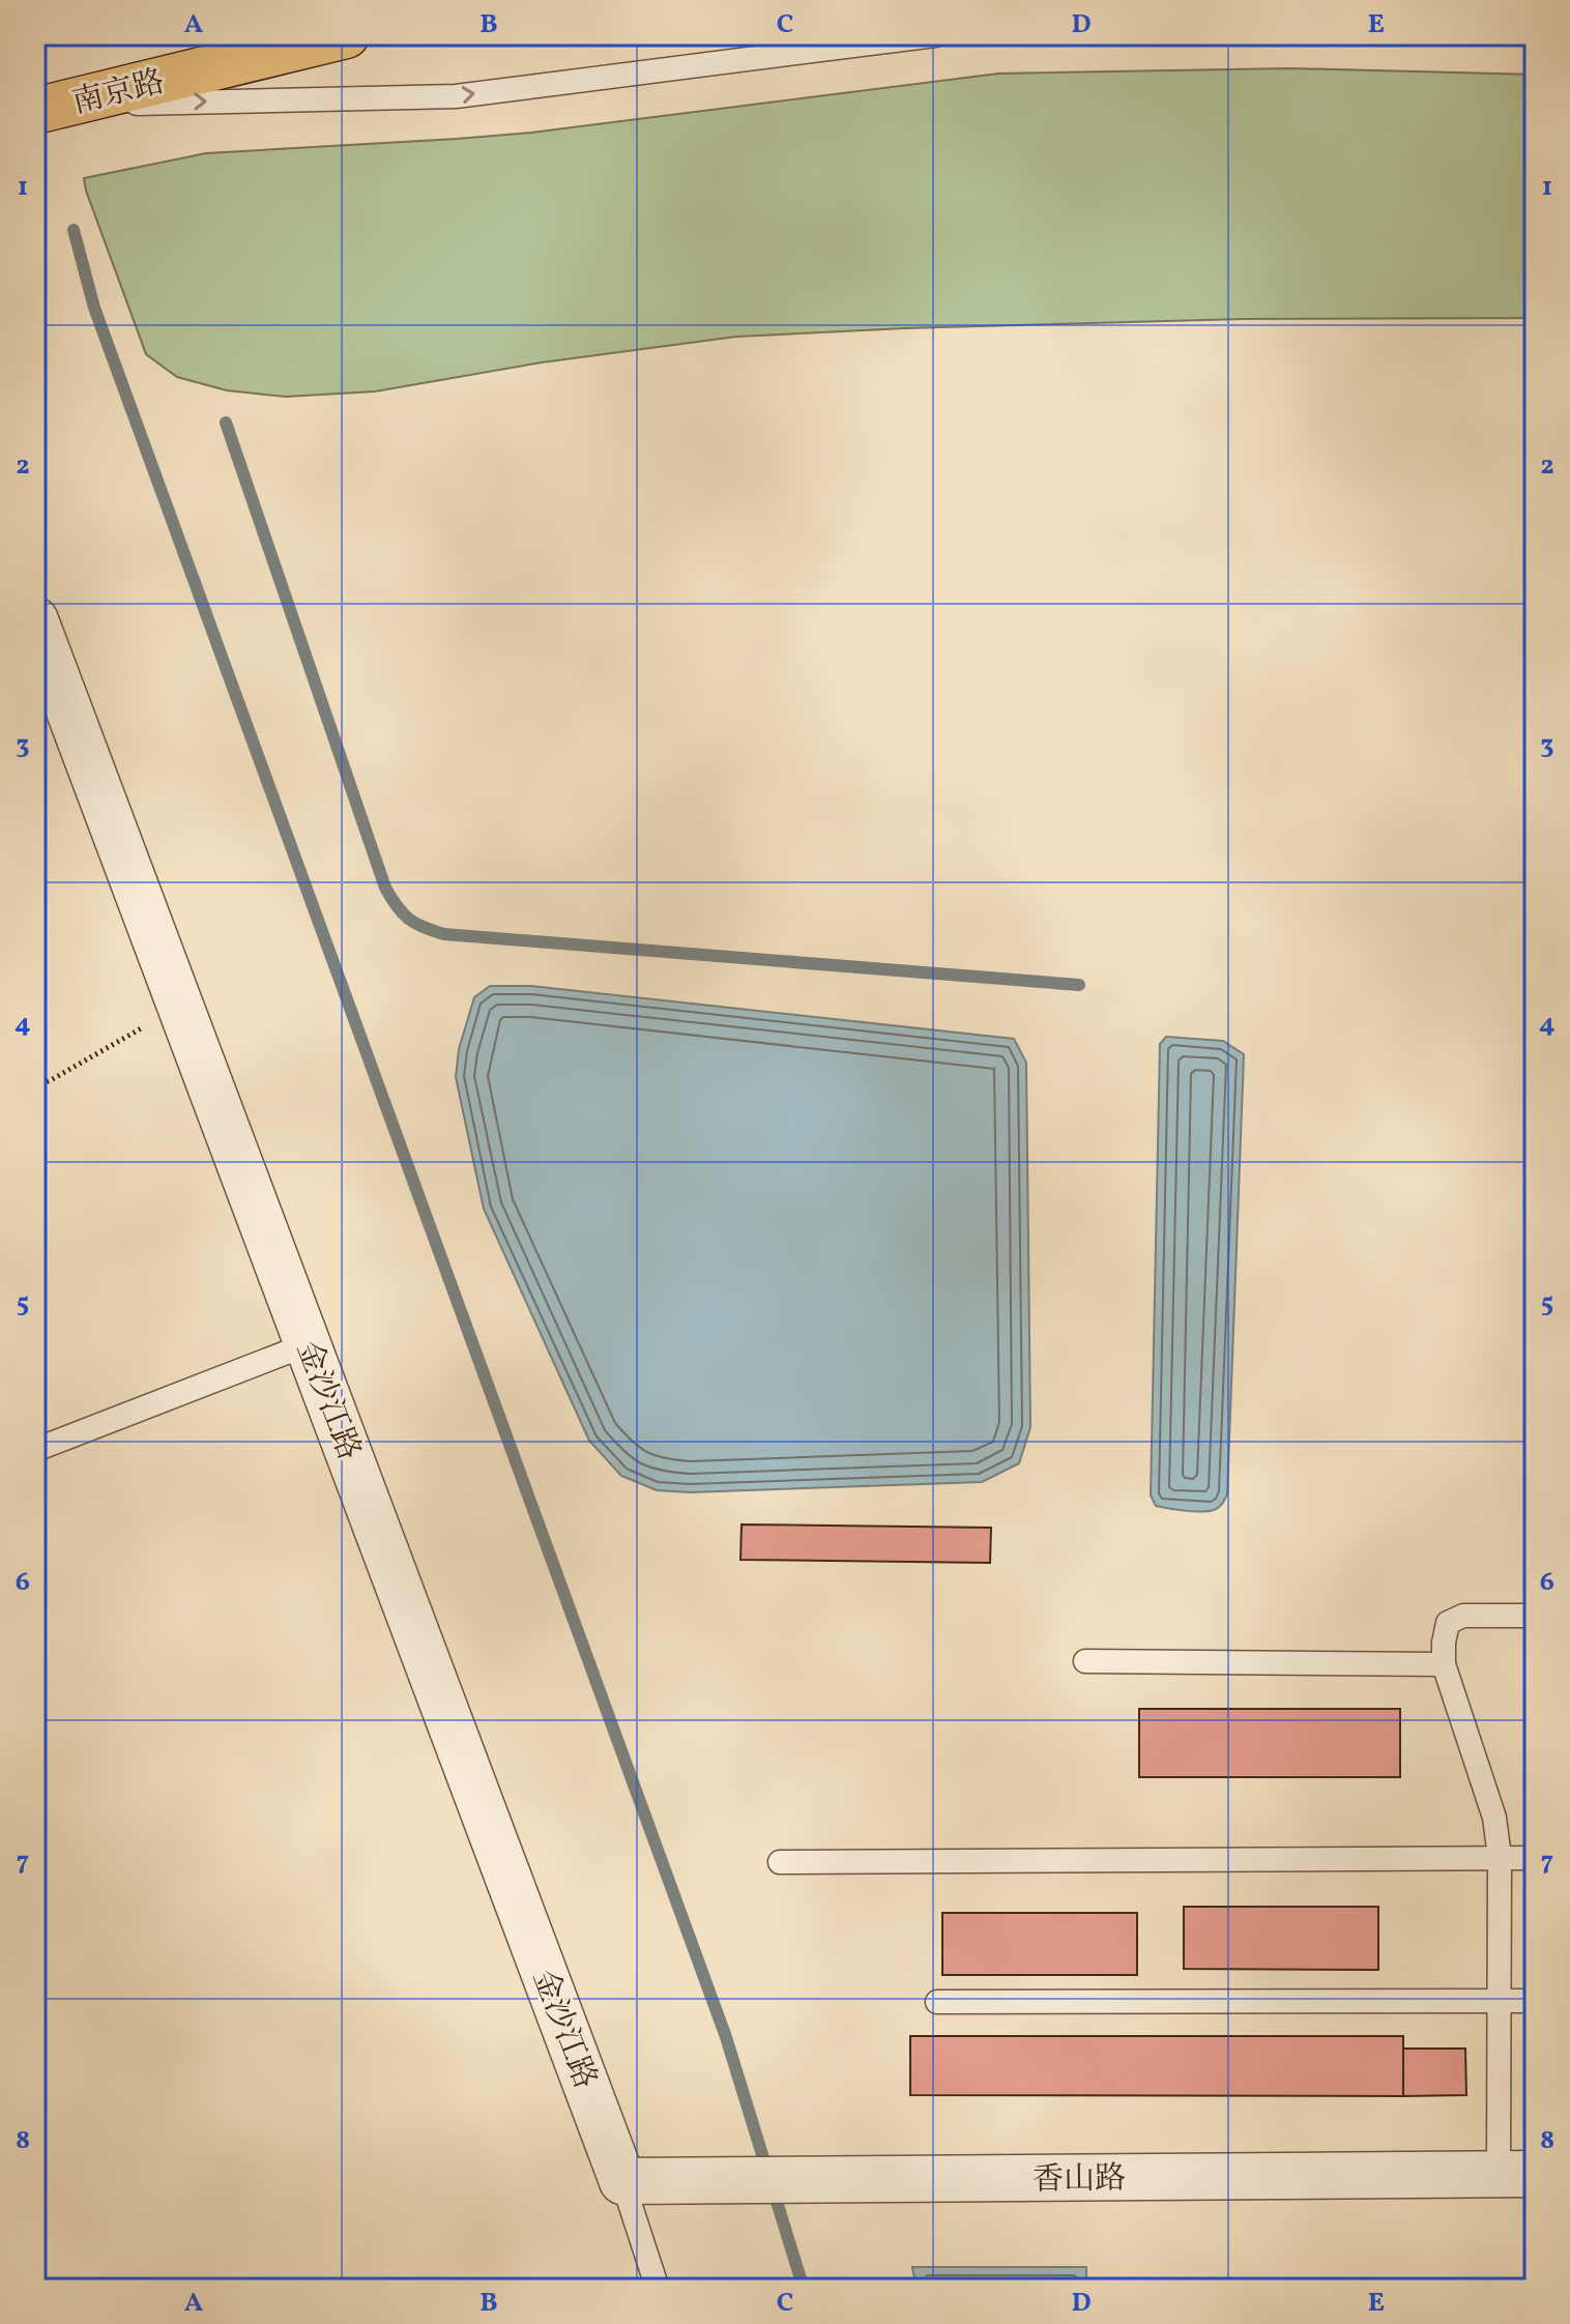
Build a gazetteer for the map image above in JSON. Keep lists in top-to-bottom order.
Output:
{
  "streets": {
    "main road": ["南京路"],
    "street": ["金沙江路", "香山路"]
  },
  "crossings": [
    ["金沙江路", "香山路"]
  ],
  "grid": {
    "columns": [
      "A",
      "B",
      "C",
      "D",
      "E"
    ],
    "rows": [
      "1",
      "2",
      "3",
      "4",
      "5",
      "6",
      "7",
      "8"
    ]
  }
}
